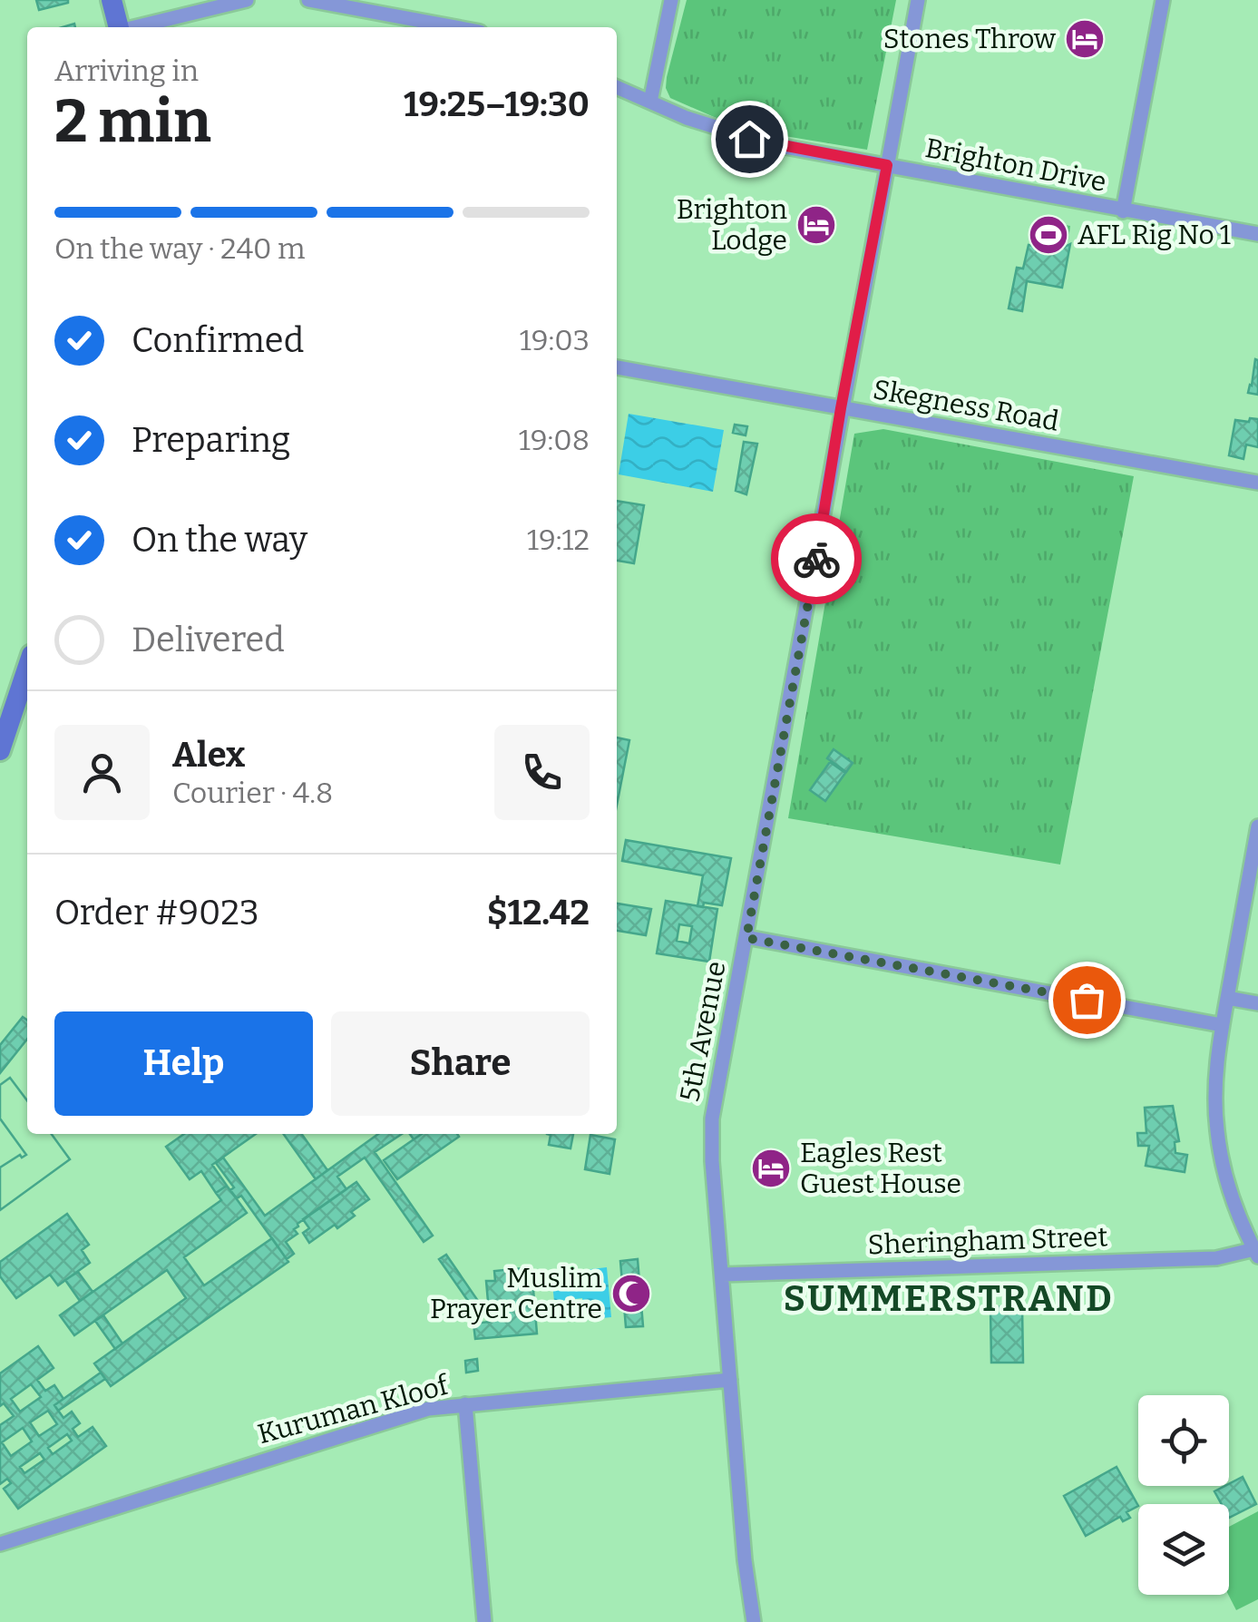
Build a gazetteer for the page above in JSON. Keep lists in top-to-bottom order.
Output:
{
  "streets": {
    "street": [
      "Brighton Drive",
      "Skegness Road",
      "5th Avenue",
      "Sheringham Street",
      "Kuruman Kloof"
    ]
  },
  "crossings": [
    ["Brighton Drive", "5th Avenue"],
    ["Skegness Road", "5th Avenue"],
    ["5th Avenue", "Sheringham Street"],
    ["5th Avenue", "Kuruman Kloof"]
  ],
  "districts": ["SUMMERSTRAND"],
  "places": {
    "hotel": ["Stones Throw", "Brighton Lodge", "Eagles Rest Guest House"],
    "sports": ["AFL Rig No 1"],
    "mosque": ["Muslim Prayer Centre"]
  },
  "page": {
    "heading": ["2 min", "Arriving in", "19:25–19:30"],
    "panel": [
      "Alex",
      "Courier · 4.8",
      "Order #9023",
      "$12.42"
    ],
    "bar": "On the way · 240 m",
    "list": [
      ["Confirmed", "19:03"],
      ["Preparing", "19:08"],
      ["On the way", "19:12"],
      "Delivered"
    ],
    "buttons": ["Help", "Share"]
  }
}
